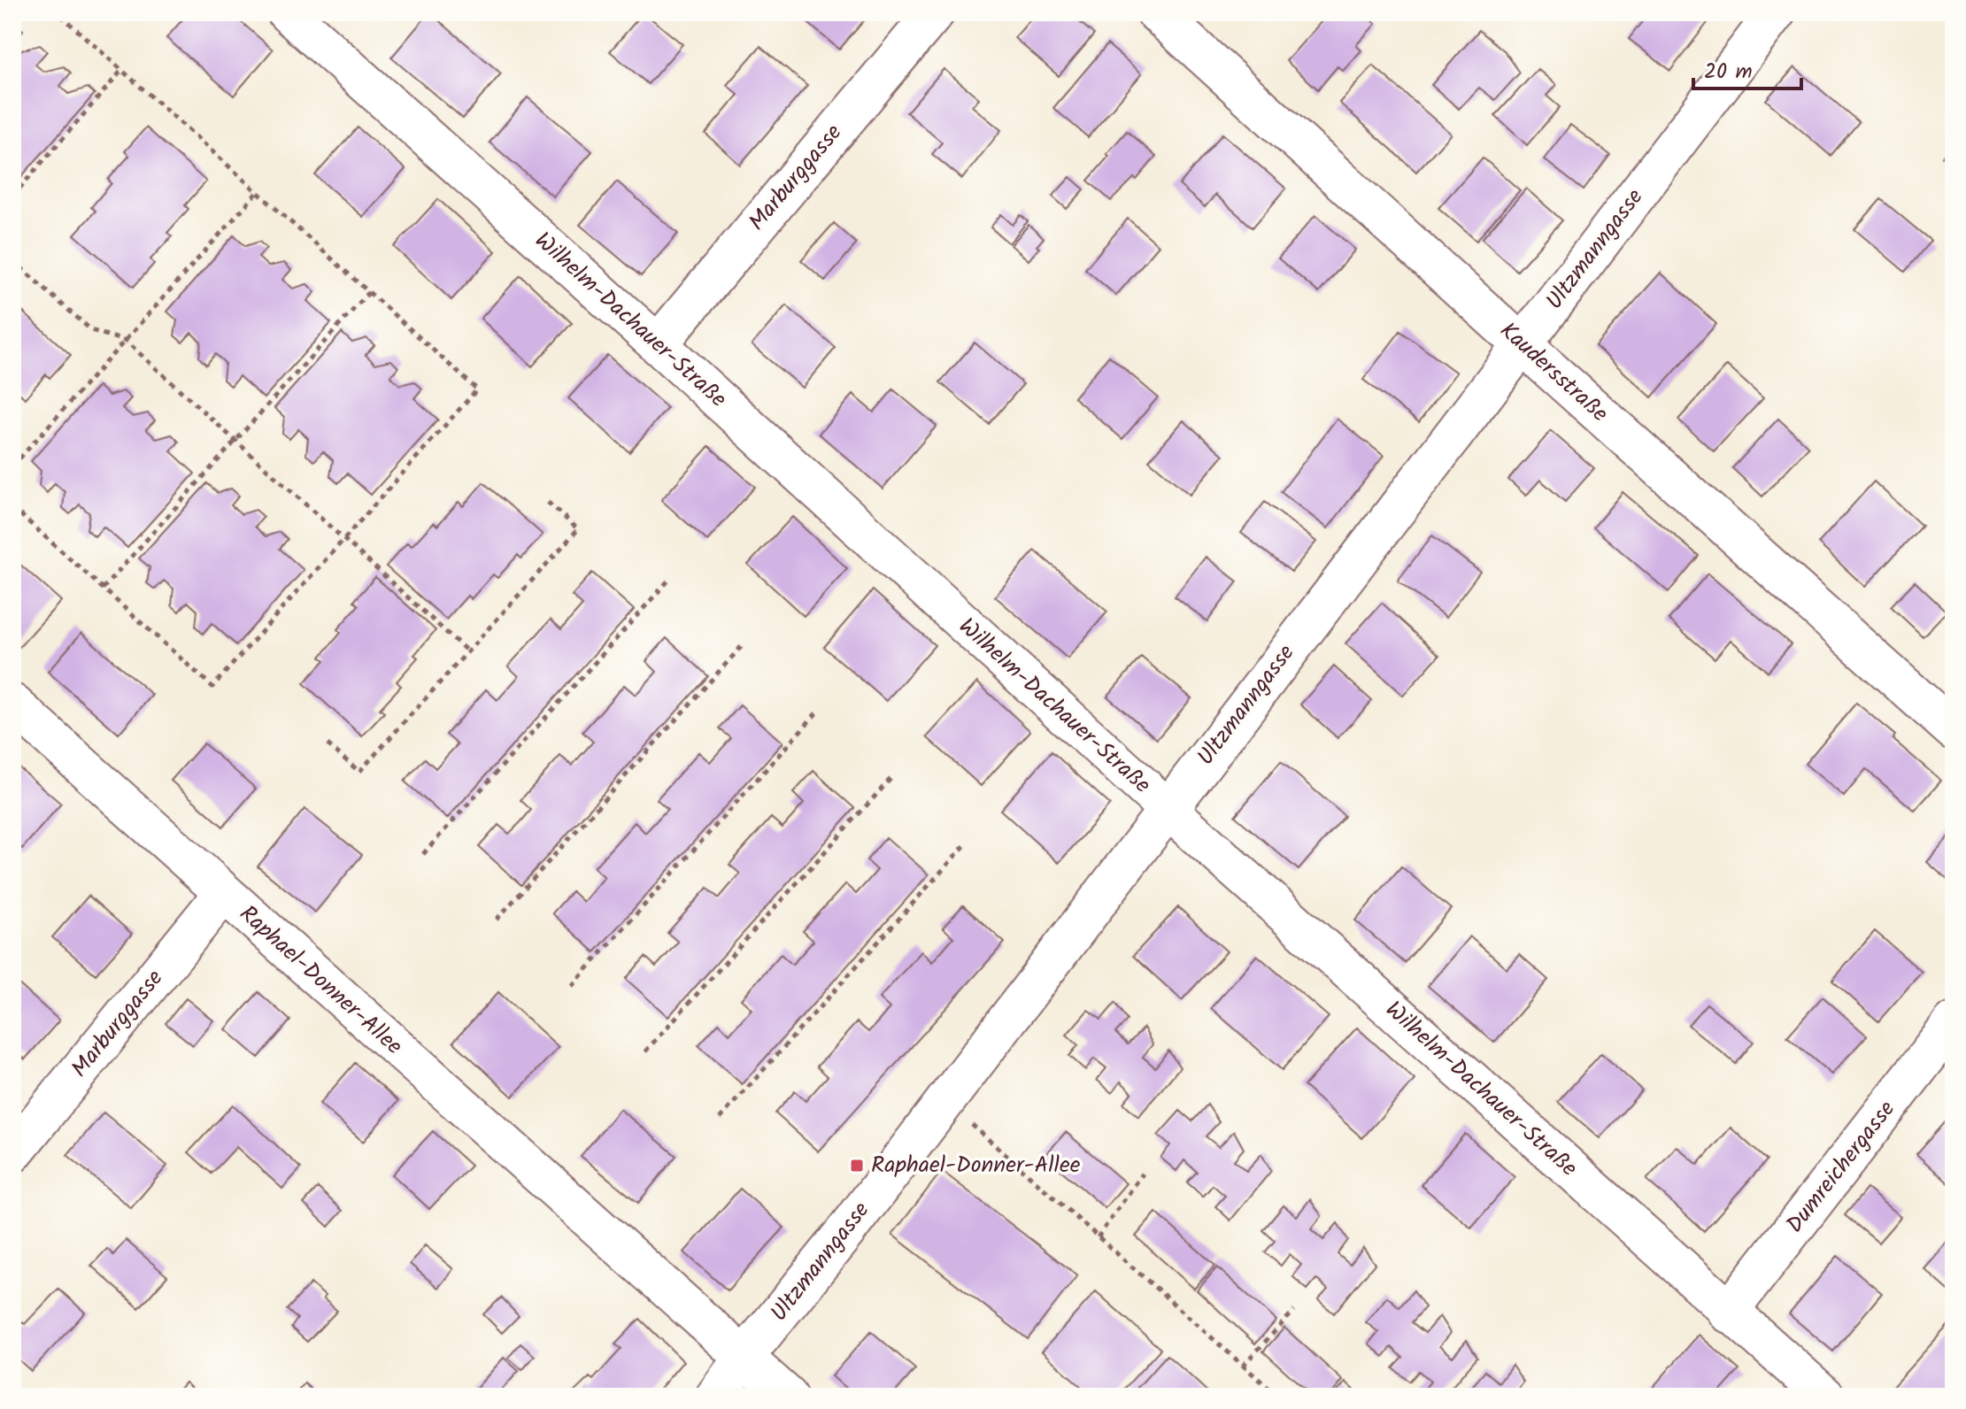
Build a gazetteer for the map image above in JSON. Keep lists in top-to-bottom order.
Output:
{
  "streets": {
    "street": [
      "Marburggasse",
      "Ultzmanngasse",
      "Wilhelm-Dachauer-Straße",
      "Kaudersstraße",
      "Raphael-Donner-Allee",
      "Dumreichergasse"
    ]
  },
  "crossings": [
    ["Marburggasse", "Wilhelm-Dachauer-Straße"],
    ["Marburggasse", "Raphael-Donner-Allee"],
    ["Ultzmanngasse", "Wilhelm-Dachauer-Straße"],
    ["Ultzmanngasse", "Kaudersstraße"],
    ["Ultzmanngasse", "Raphael-Donner-Allee"],
    ["Wilhelm-Dachauer-Straße", "Dumreichergasse"]
  ],
  "places": {
    "transit": ["Raphael-Donner-Allee"]
  },
  "scale_bar": "20 m"
}
